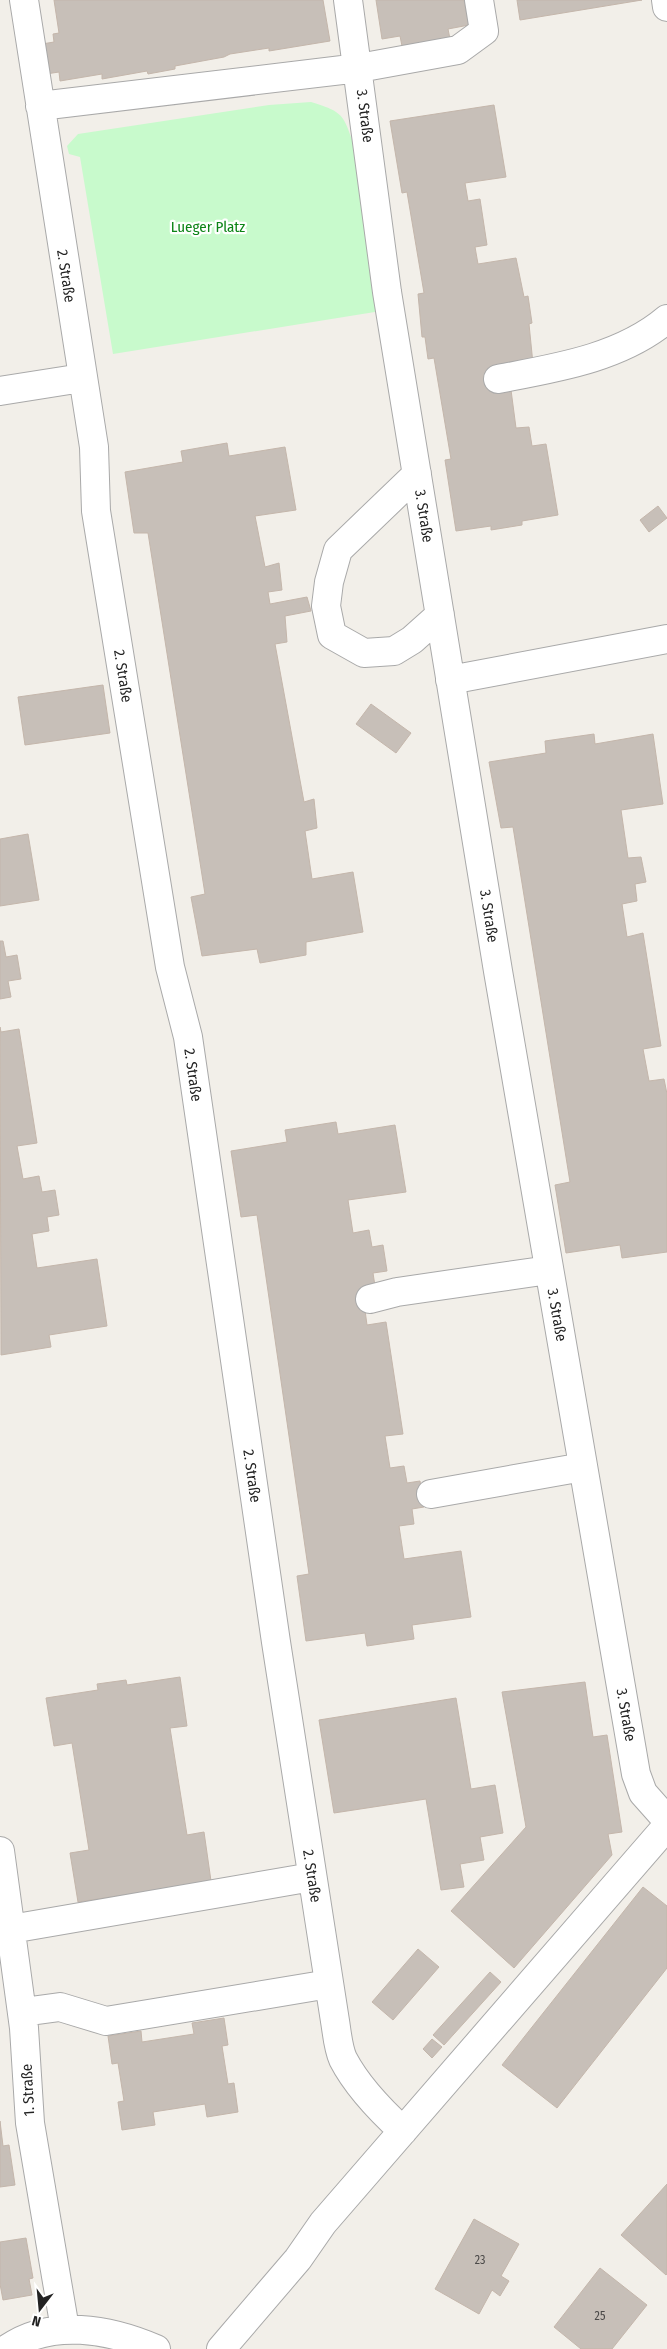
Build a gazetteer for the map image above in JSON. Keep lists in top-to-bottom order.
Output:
{
  "streets": {
    "lane": ["3. Straße", "2. Straße", "1. Straße"]
  },
  "parks": ["Lueger Platz"],
  "house_numbers": ["23", "25"],
  "north": "bottom"
}
